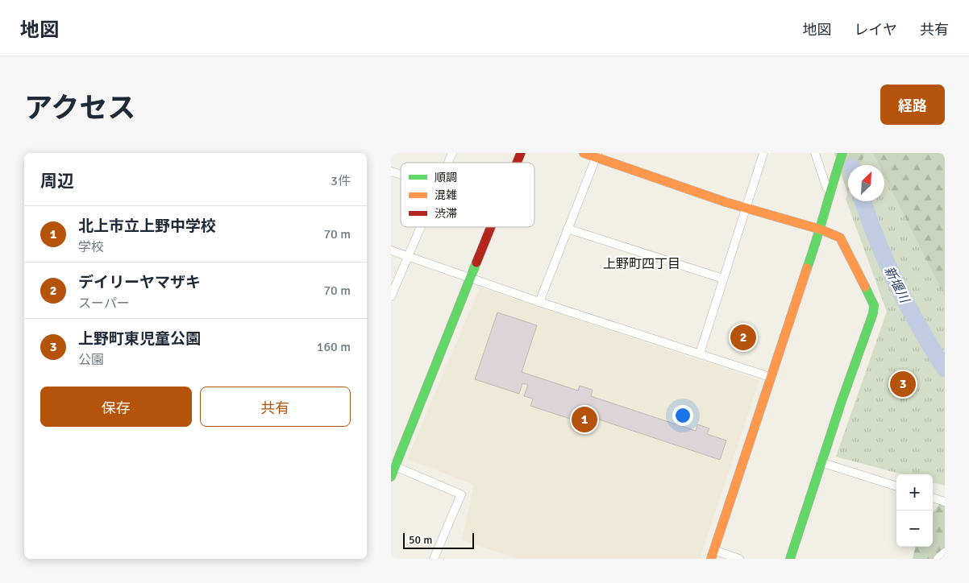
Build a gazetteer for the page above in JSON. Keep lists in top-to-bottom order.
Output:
{
  "districts": ["上野町四丁目"],
  "water": ["新堰川"],
  "legend": ["順調", "混雑", "渋滞"],
  "scale_bar": "50 m",
  "north": "top right",
  "page": {
    "header": "地図",
    "nav": ["地図", "レイヤ", "共有"],
    "title": "アクセス",
    "buttons": [
      "経路",
      ["保存", "共有"]
    ],
    "heading": ["周辺", "3件"],
    "list": [
      {
        "mark": "1",
        "name": "北上市立上野中学校",
        "note": "学校",
        "value": "70 m"
      },
      {
        "mark": "2",
        "name": "デイリーヤマザキ",
        "note": "スーパー",
        "value": "70 m"
      },
      {
        "mark": "3",
        "name": "上野町東児童公園",
        "note": "公園",
        "value": "160 m"
      }
    ],
    "pins": ["2", "3", "1"],
    "map_buttons": ["+", "−"],
    "scale": "50 m"
  }
}
